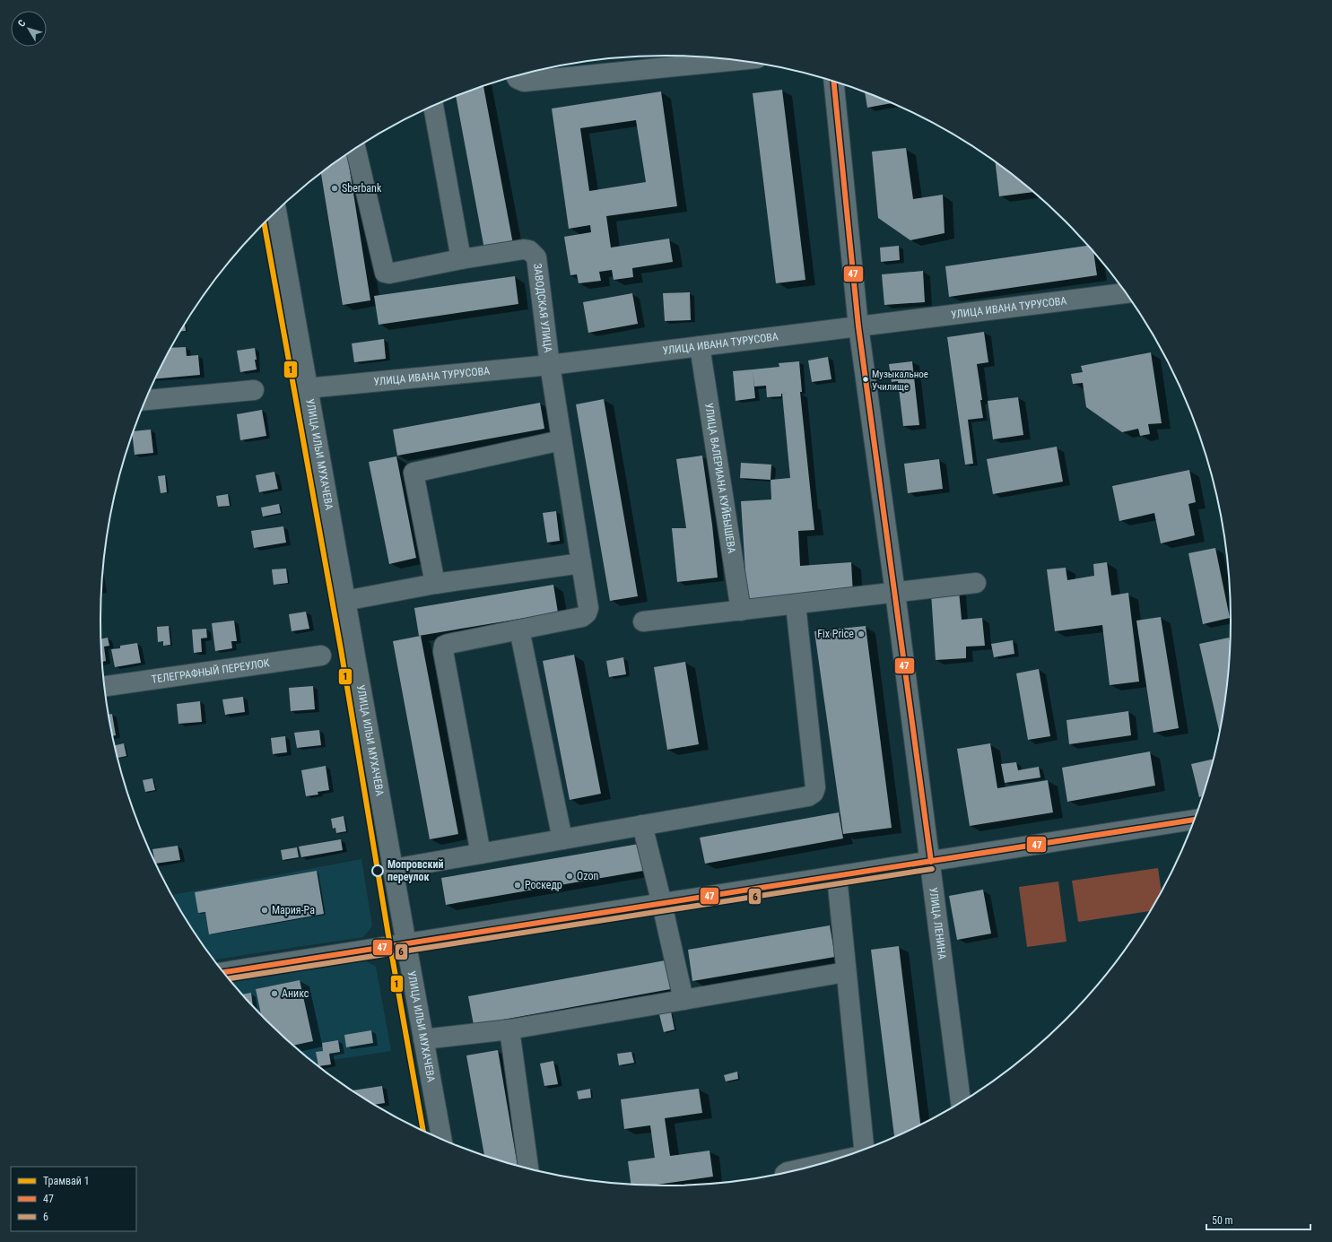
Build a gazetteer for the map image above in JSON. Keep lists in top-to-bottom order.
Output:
{
  "streets": {
    "street": [
      "УЛИЦА ИВАНА ТУРУСОВА",
      "ЗАВОДСКАЯ УЛИЦА",
      "УЛИЦА ИЛЬИ МУХАЧЕВА",
      "УЛИЦА ВАЛЕРИАНА КУЙБЫШЕВА",
      "ТЕЛЕГРАФНЫЙ ПЕРЕУЛОК",
      "УЛИЦА ЛЕНИНА"
    ]
  },
  "crossings": [
    ["УЛИЦА ИВАНА ТУРУСОВА", "ЗАВОДСКАЯ УЛИЦА"],
    ["УЛИЦА ИВАНА ТУРУСОВА", "УЛИЦА ИЛЬИ МУХАЧЕВА"],
    ["УЛИЦА ИВАНА ТУРУСОВА", "УЛИЦА ВАЛЕРИАНА КУЙБЫШЕВА"],
    ["УЛИЦА ИВАНА ТУРУСОВА", "УЛИЦА ЛЕНИНА"]
  ],
  "places": [
    "Sberbank",
    "Музыкальное Училище",
    "Fix Price",
    "Мопровский переулок",
    "Ozon",
    "Роскедр",
    "Мария-Ра",
    "Аникс"
  ],
  "lines": ["transit line 47", "tram line 1", "transit line 6"],
  "legend": ["Трамвай 1", "47", "6"],
  "scale_bar": "50 m",
  "north": "top left"
}
